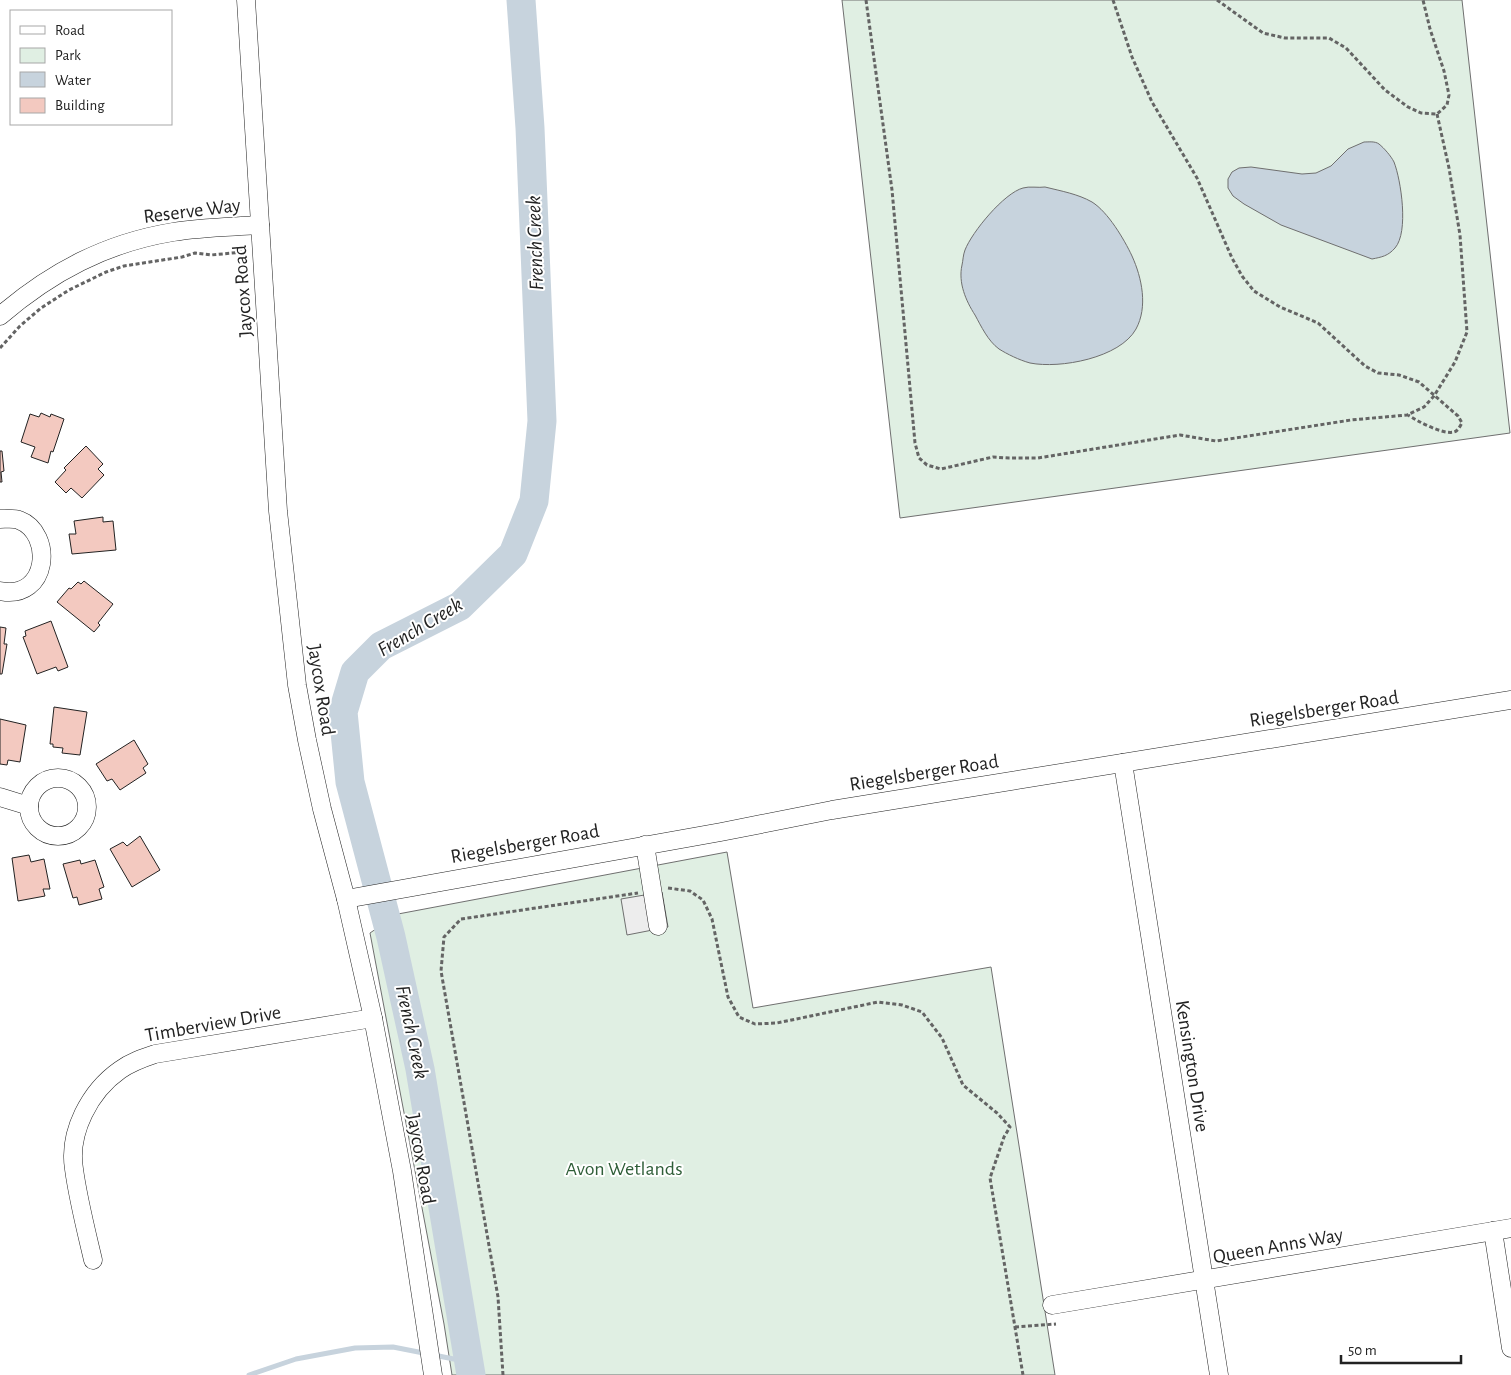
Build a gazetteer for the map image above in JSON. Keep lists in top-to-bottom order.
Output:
{
  "streets": {
    "street": [
      "Reserve Way",
      "Jaycox Road",
      "Riegelsberger Road",
      "Timberview Drive",
      "Kensington Drive",
      "Queen Anns Way"
    ]
  },
  "crossings": [
    ["Reserve Way", "Jaycox Road"],
    ["Jaycox Road", "Riegelsberger Road"],
    ["Jaycox Road", "Timberview Drive"],
    ["Riegelsberger Road", "Kensington Drive"],
    ["Kensington Drive", "Queen Anns Way"]
  ],
  "water": ["French Creek"],
  "parks": ["Avon Wetlands"],
  "legend": [
    "Road",
    "Park",
    "Water",
    "Building"
  ],
  "scale_bar": "50 m"
}
